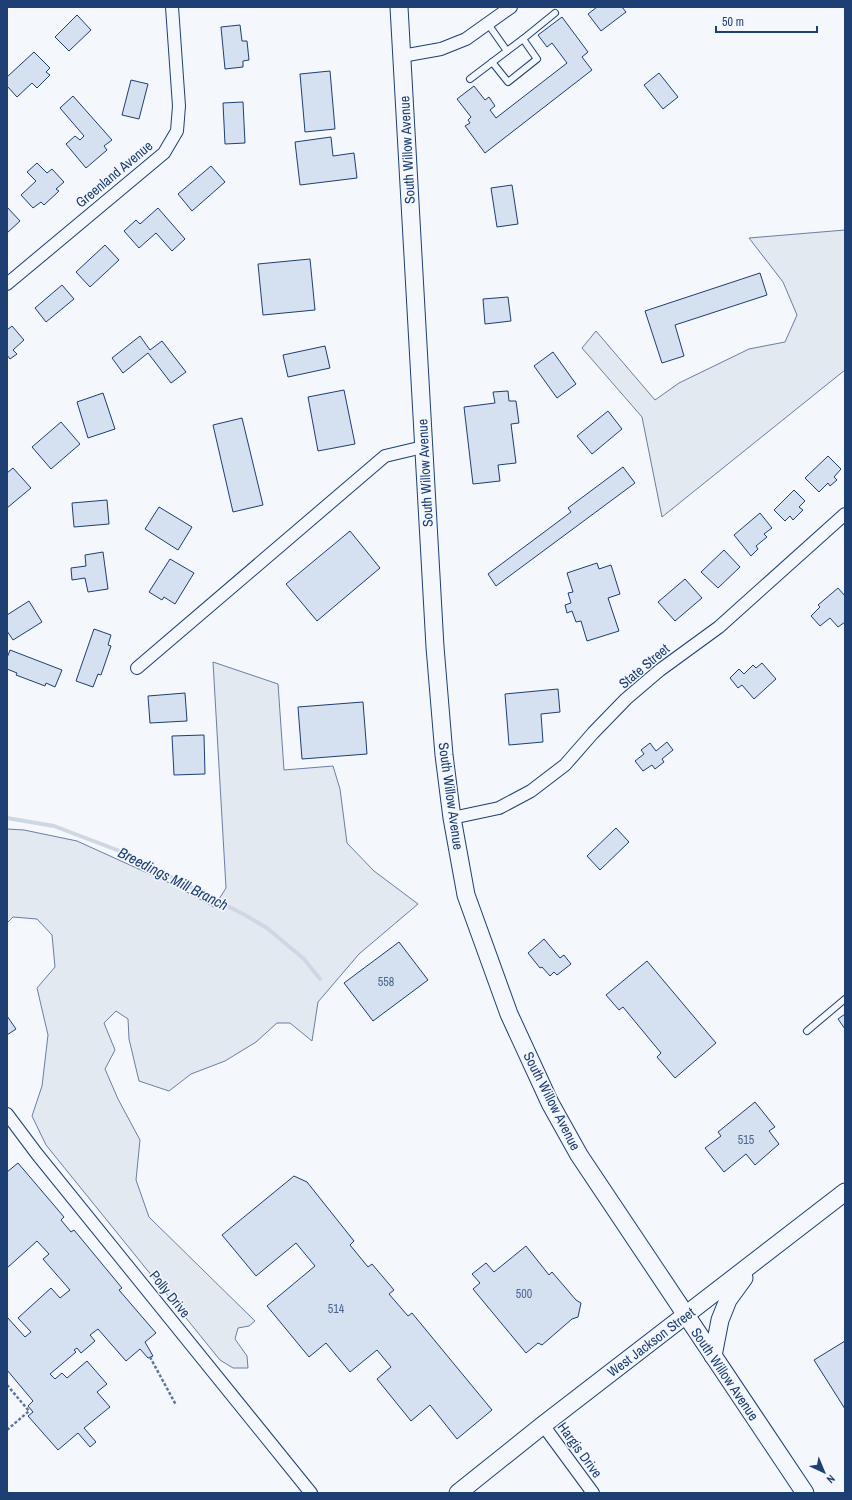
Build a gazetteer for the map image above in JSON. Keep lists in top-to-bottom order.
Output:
{
  "streets": {
    "main road": ["South Willow Avenue", "West Jackson Street"],
    "street": [
      "Greenland Avenue",
      "State Street",
      "Polly Drive",
      "Hargis Drive"
    ]
  },
  "crossings": [
    ["South Willow Avenue", "State Street"],
    ["South Willow Avenue", "West Jackson Street"],
    ["West Jackson Street", "Hargis Drive"]
  ],
  "water": ["Breedings Mill Branch"],
  "house_numbers": [
    "558",
    "515",
    "500",
    "514"
  ],
  "scale_bar": "50 m",
  "north": "bottom right"
}
